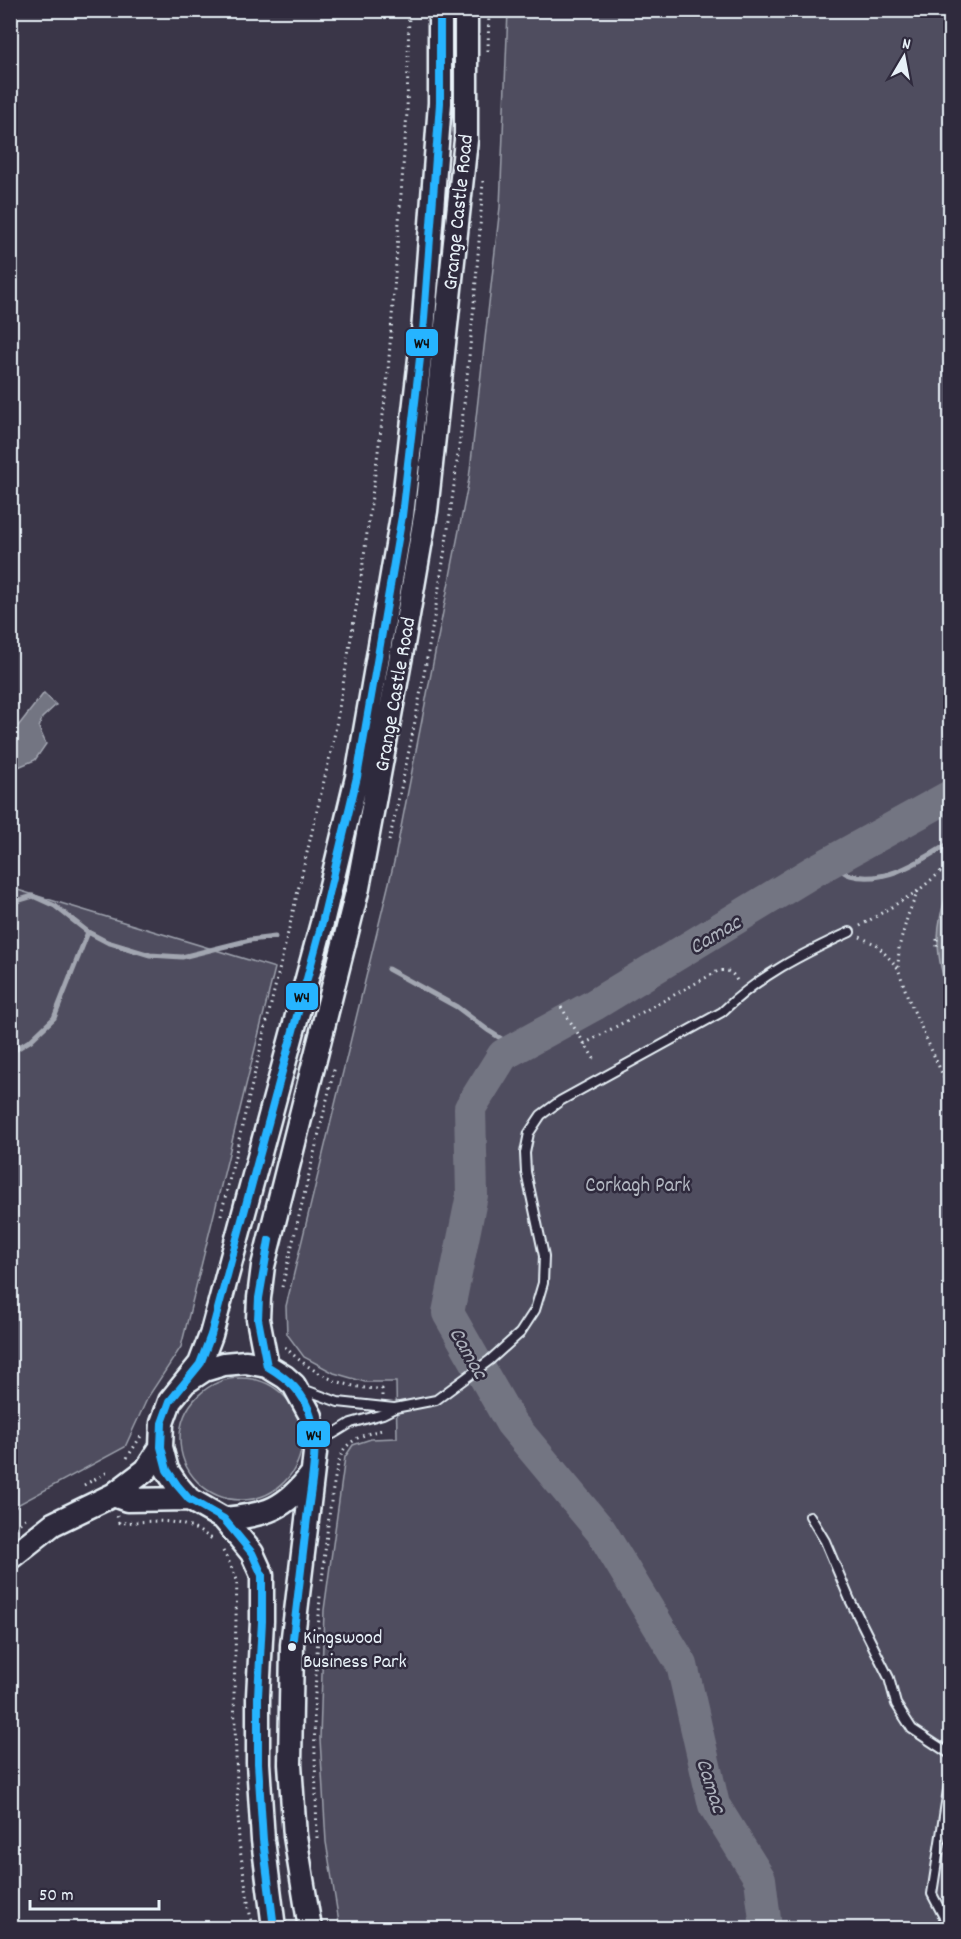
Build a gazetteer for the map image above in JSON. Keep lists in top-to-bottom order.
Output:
{
  "streets": {
    "main road": ["Grange Castle Road"]
  },
  "water": ["Camac"],
  "parks": ["Corkagh Park"],
  "places": ["Kingswood Business Park"],
  "lines": ["transit line W4"],
  "scale_bar": "50 m",
  "north": "top"
}
